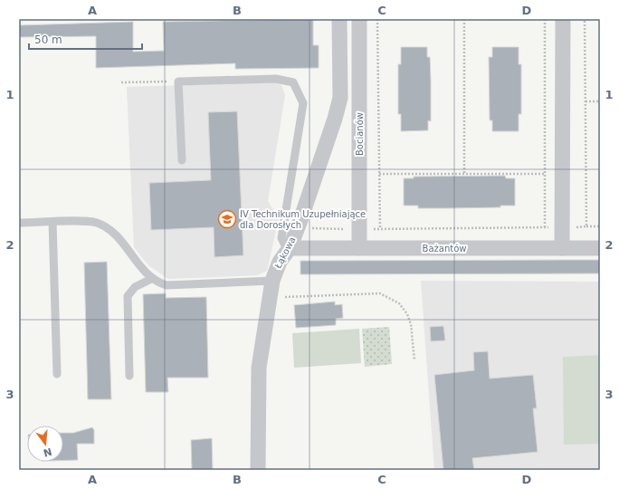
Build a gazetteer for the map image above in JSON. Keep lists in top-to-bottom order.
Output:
{
  "streets": {
    "street": ["Bocianów", "Bażantów", "Łąkowa"]
  },
  "crossings": [
    ["Bocianów", "Bażantów"],
    ["Bażantów", "Łąkowa"]
  ],
  "places": {
    "school or university": ["IV Technikum Uzupełniające dla Dorosłych"]
  },
  "scale_bar": "50 m",
  "north": "bottom",
  "grid": {
    "columns": [
      "A",
      "B",
      "C",
      "D"
    ],
    "rows": ["1", "2", "3"]
  }
}
